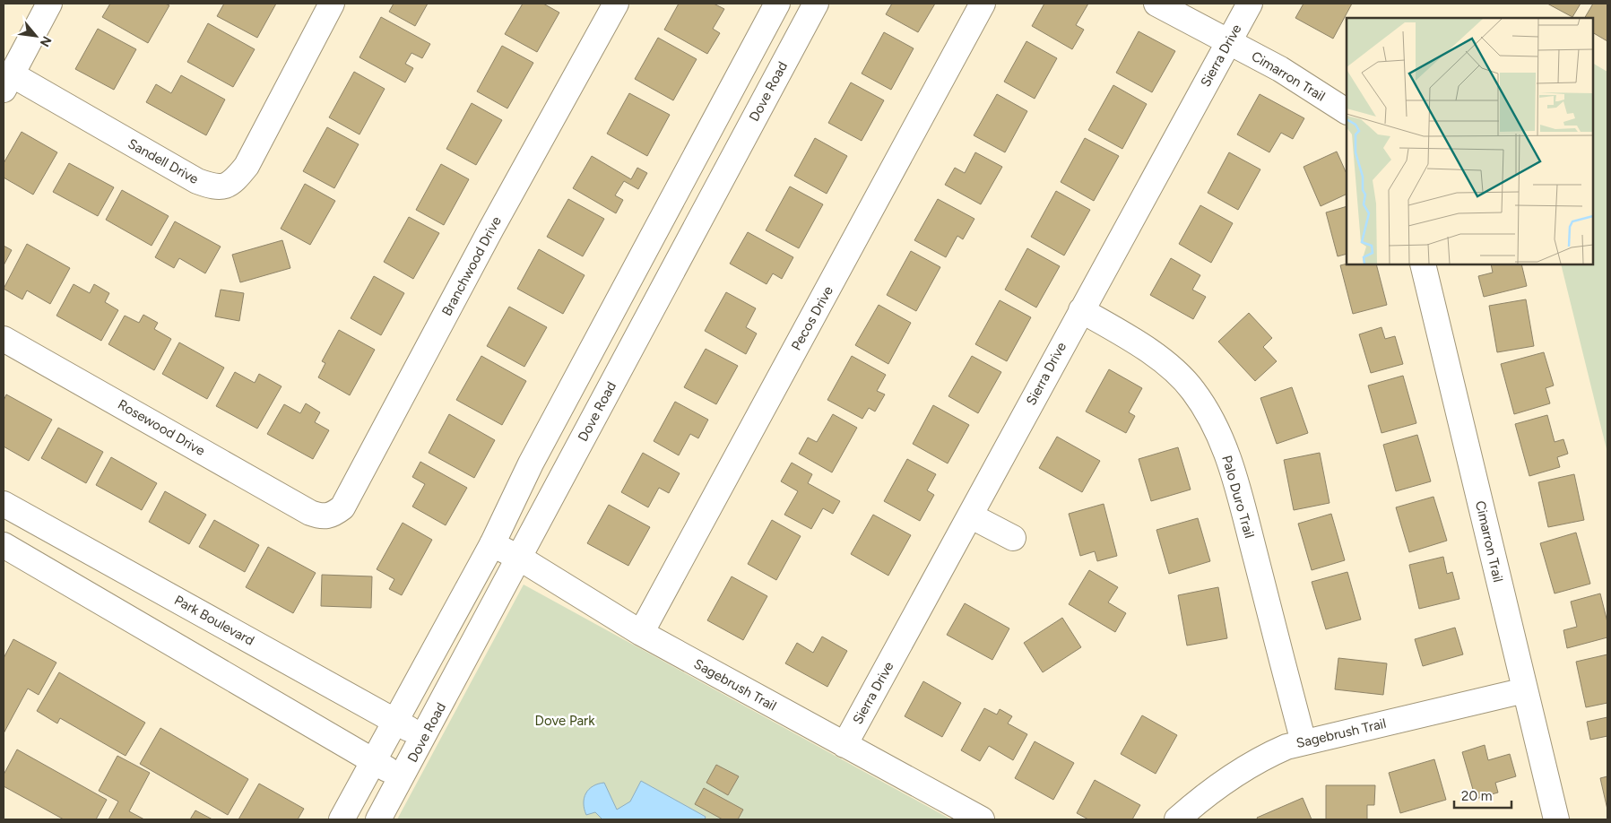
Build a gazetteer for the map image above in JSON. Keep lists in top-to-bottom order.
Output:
{
  "streets": {
    "street": [
      "Sierra Drive",
      "Cimarron Trail",
      "Dove Road",
      "Sandell Drive",
      "Branchwood Drive",
      "Pecos Drive",
      "Rosewood Drive",
      "Palo Duro Trail",
      "Park Boulevard",
      "Sagebrush Trail"
    ]
  },
  "crossings": [
    ["Sierra Drive", "Cimarron Trail"],
    ["Sierra Drive", "Palo Duro Trail"],
    ["Sierra Drive", "Sagebrush Trail"],
    ["Cimarron Trail", "Sagebrush Trail"],
    ["Dove Road", "Park Boulevard"],
    ["Dove Road", "Sagebrush Trail"],
    ["Branchwood Drive", "Rosewood Drive"],
    ["Pecos Drive", "Sagebrush Trail"],
    ["Palo Duro Trail", "Sagebrush Trail"]
  ],
  "parks": ["Dove Park"],
  "scale_bar": "20 m",
  "north": "bottom right"
}
